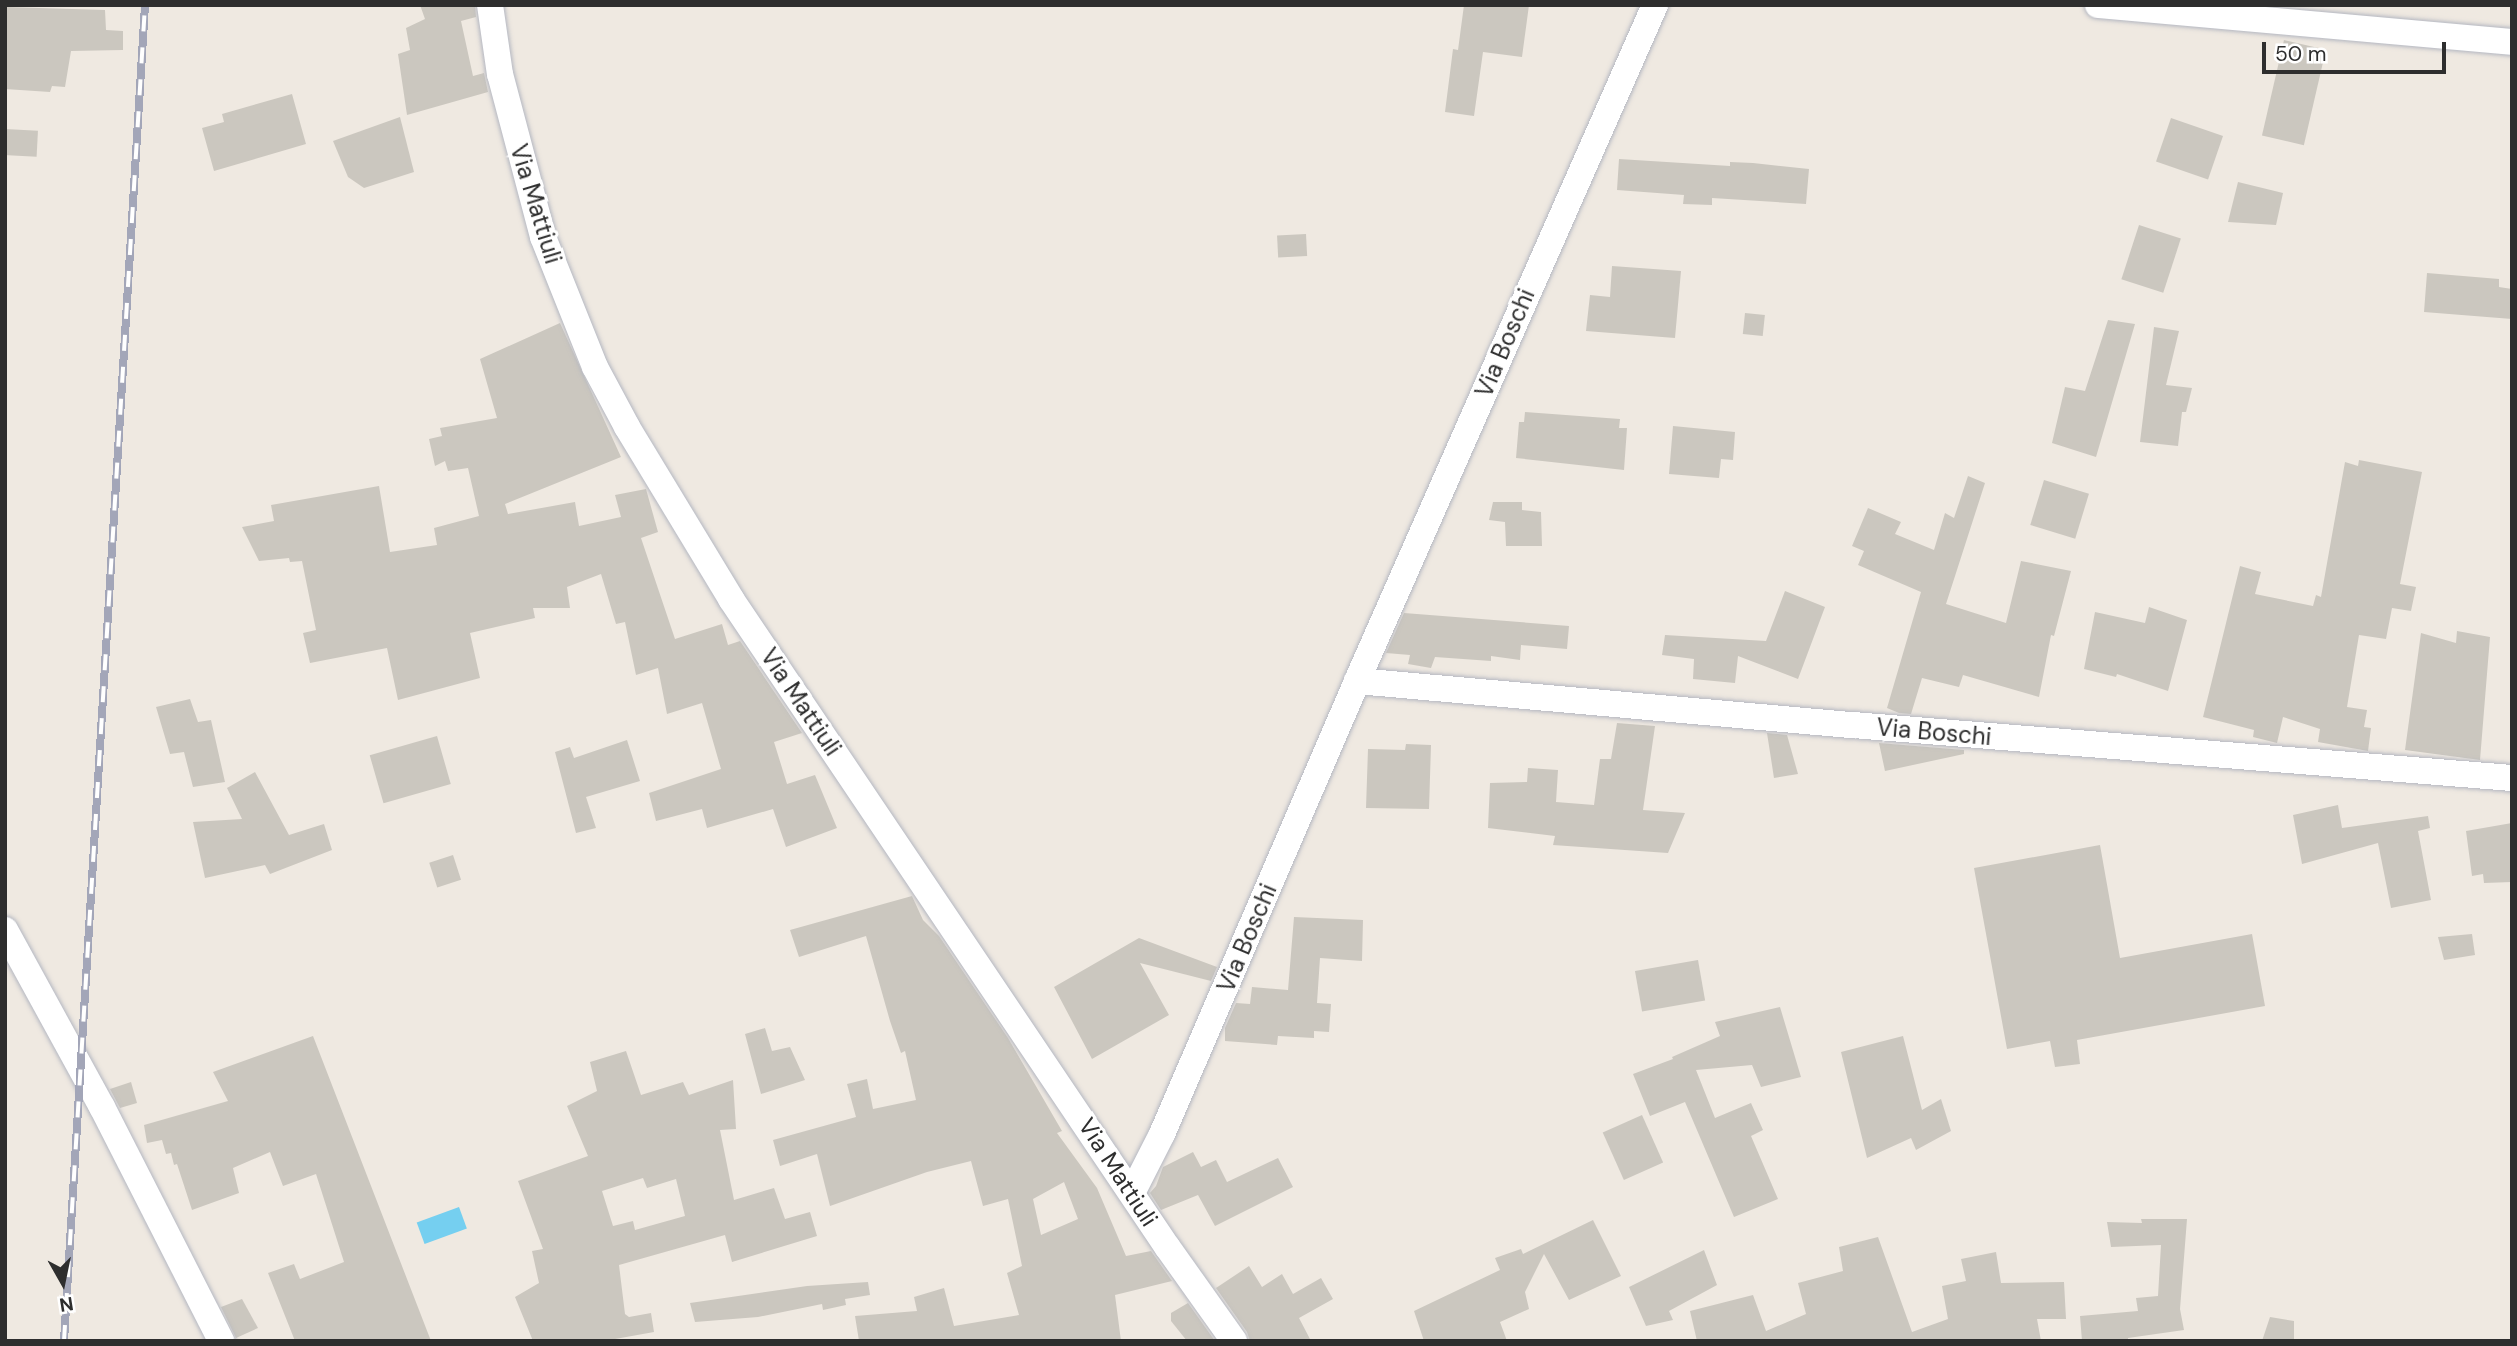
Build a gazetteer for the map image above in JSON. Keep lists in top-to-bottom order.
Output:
{
  "streets": {
    "street": ["Via Mattiuli", "Via Boschi"]
  },
  "crossings": [
    ["Via Mattiuli", "Via Boschi"]
  ],
  "scale_bar": "50 m",
  "north": "bottom"
}
